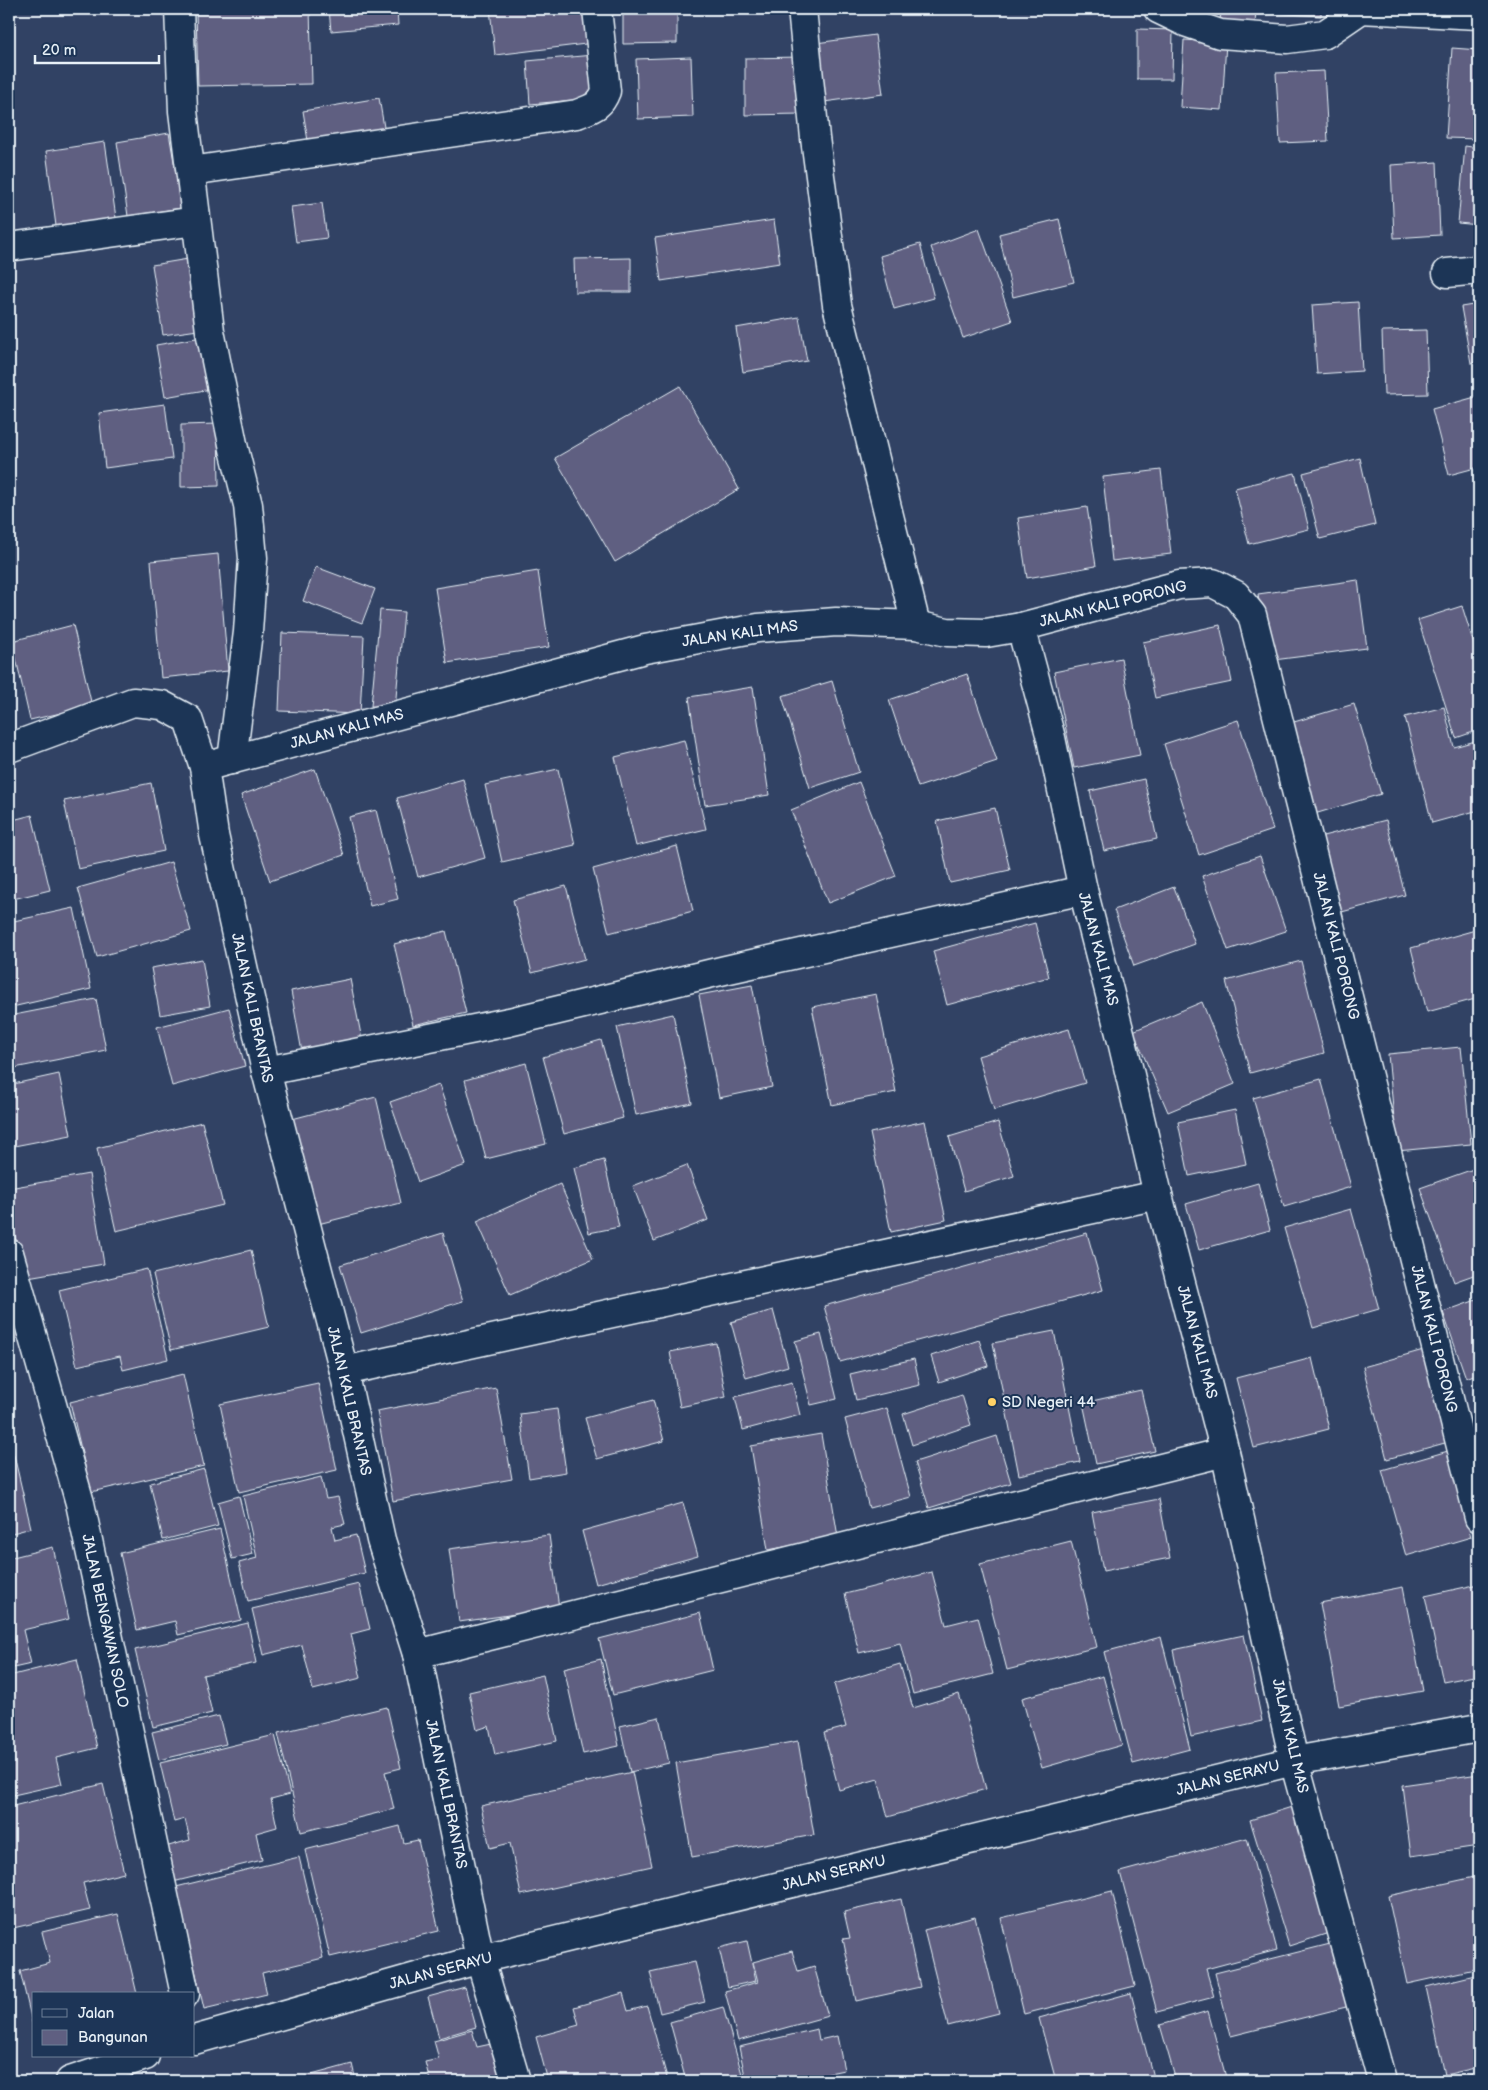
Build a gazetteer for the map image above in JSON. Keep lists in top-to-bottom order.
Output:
{
  "streets": {
    "street": [
      "JALAN KALI PORONG",
      "JALAN KALI MAS",
      "JALAN KALI BRANTAS",
      "JALAN BENGAWAN SOLO",
      "JALAN SERAYU"
    ]
  },
  "crossings": [
    ["JALAN KALI PORONG", "JALAN KALI MAS"],
    ["JALAN KALI MAS", "JALAN KALI BRANTAS"],
    ["JALAN KALI MAS", "JALAN SERAYU"],
    ["JALAN KALI BRANTAS", "JALAN SERAYU"]
  ],
  "places": ["SD Negeri 44"],
  "legend": ["Jalan", "Bangunan"],
  "scale_bar": "20 m"
}
